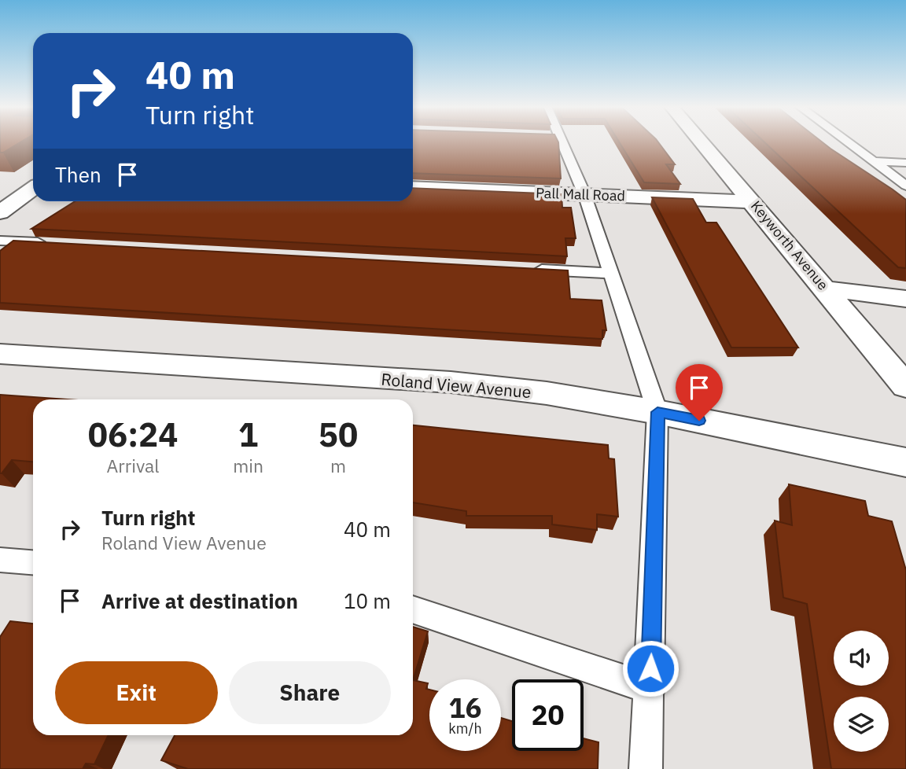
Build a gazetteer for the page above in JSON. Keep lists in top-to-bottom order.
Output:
{
  "streets": {
    "street": ["Pall Mall Road", "Keyworth Avenue", "Roland View Avenue"]
  },
  "crossings": [
    ["Pall Mall Road", "Keyworth Avenue"]
  ],
  "page": {
    "turn": ["40 m", "Turn right"],
    "then": "Then",
    "eta": [
      "06:24",
      "Arrival",
      "1",
      "min",
      "50",
      "m"
    ],
    "list": [
      {
        "name": "Turn right",
        "note": "Roland View Avenue",
        "value": "40 m"
      },
      {
        "name": "Arrive at destination",
        "value": "10 m"
      }
    ],
    "buttons": ["Exit", "Share"],
    "speed": "16 km/h",
    "limit": "20"
  }
}
